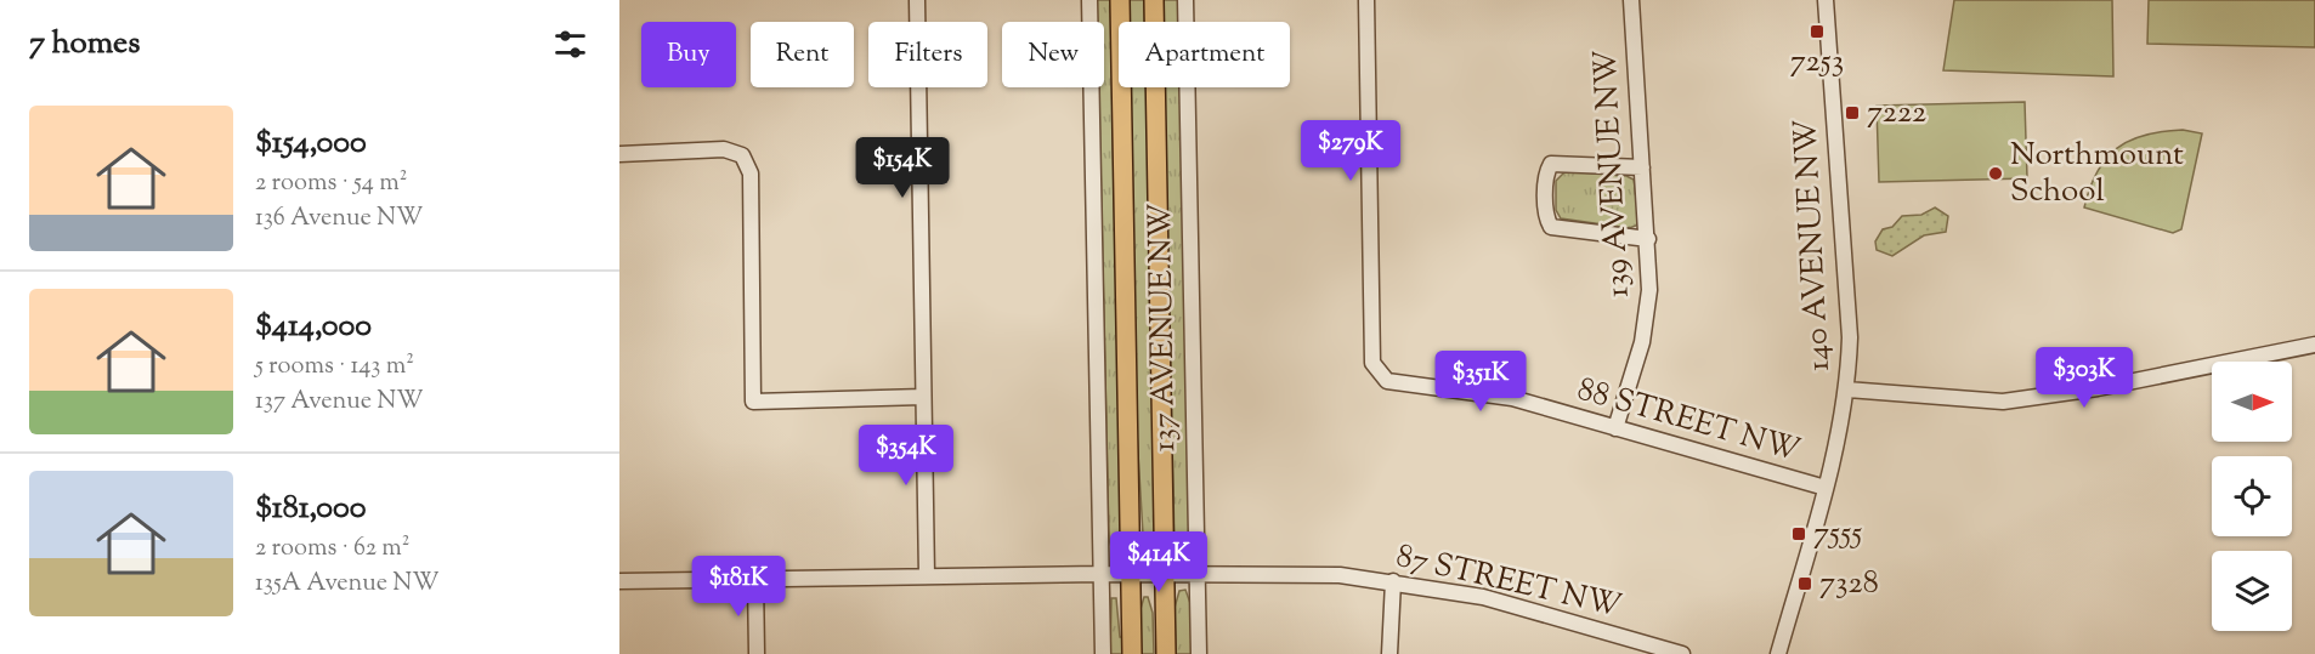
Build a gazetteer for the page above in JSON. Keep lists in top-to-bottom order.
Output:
{
  "streets": {
    "main road": ["137 AVENUE NW"],
    "street": [
      "139 AVENUE NW",
      "140 AVENUE NW",
      "88 STREET NW",
      "87 STREET NW"
    ]
  },
  "crossings": [
    ["139 AVENUE NW", "88 STREET NW"],
    ["140 AVENUE NW", "88 STREET NW"],
    ["137 AVENUE NW", "87 STREET NW"]
  ],
  "places": {
    "transit": [
      "7253",
      "7222",
      "7555",
      "7328"
    ],
    "other": ["Northmount School"]
  },
  "north": "right",
  "page": {
    "heading": "7 homes",
    "chip": [
      "Buy",
      "Rent",
      "Filters",
      "New",
      "Apartment"
    ],
    "list": [
      {
        "name": "$154,000",
        "note": "2 rooms · 54 m² · 136 Avenue NW"
      },
      {
        "name": "$414,000",
        "note": "5 rooms · 143 m² · 137 Avenue NW"
      },
      {
        "name": "$181,000",
        "note": "2 rooms · 62 m² · 135A Avenue NW"
      }
    ],
    "price": [
      "$279K",
      "$154K",
      "$303K",
      "$351K",
      "$354K",
      "$414K",
      "$181K"
    ]
  }
}
